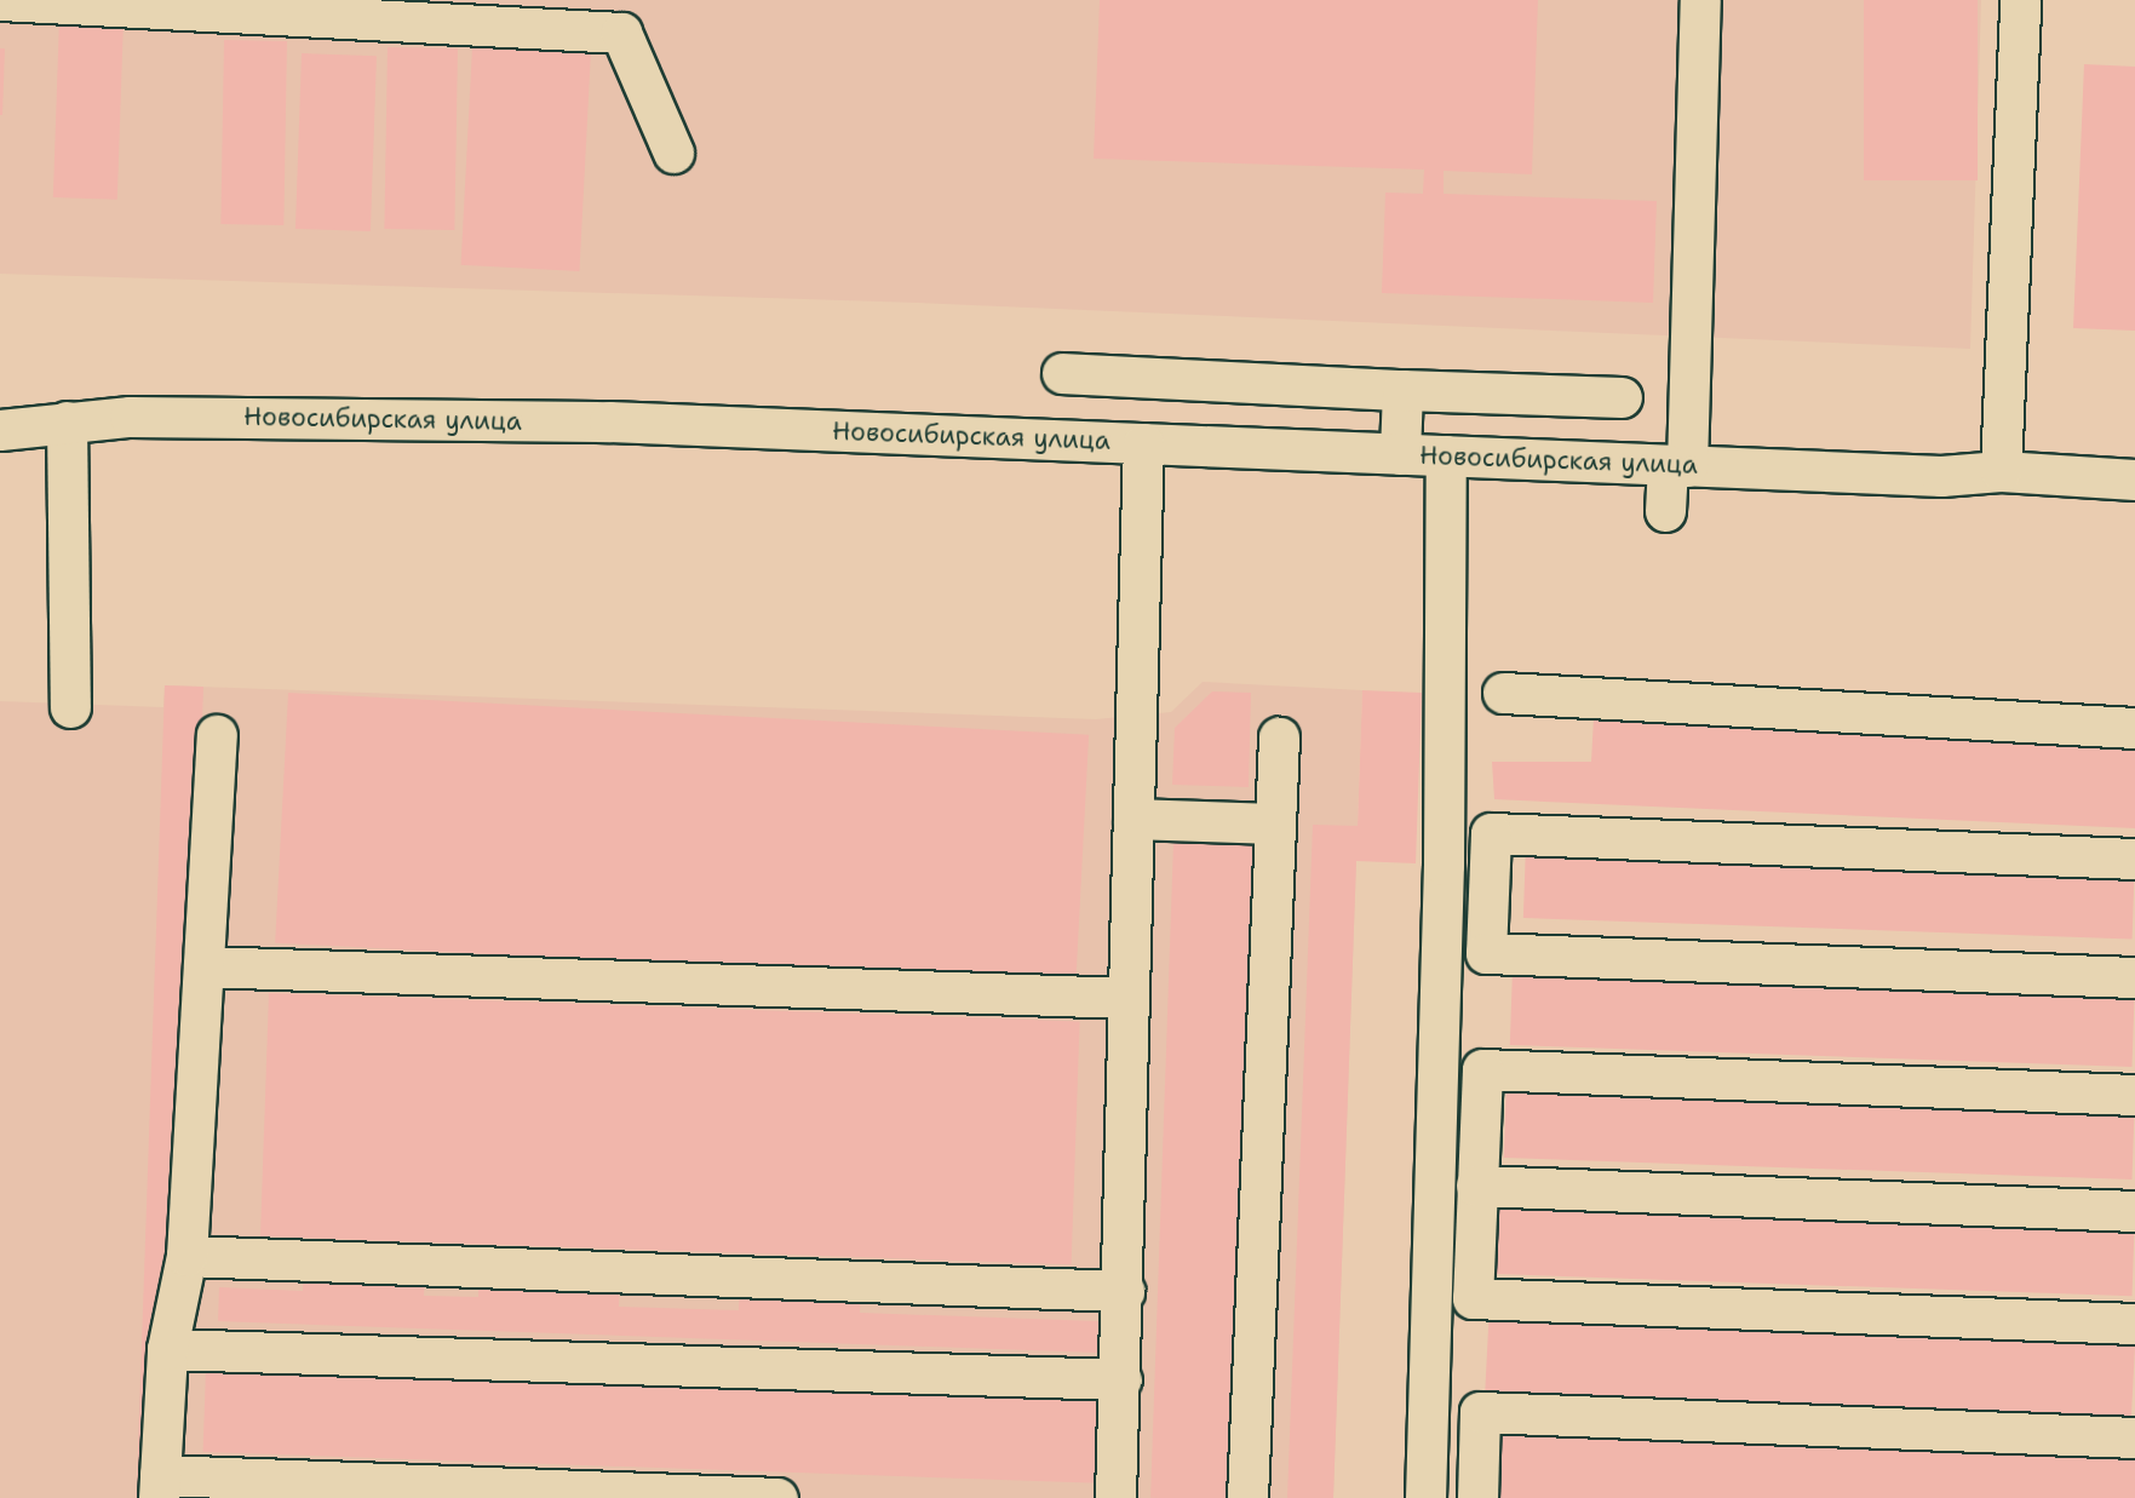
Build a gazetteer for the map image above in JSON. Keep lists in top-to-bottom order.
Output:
{
  "streets": {
    "street": ["Новосибирская улица"]
  }
}
